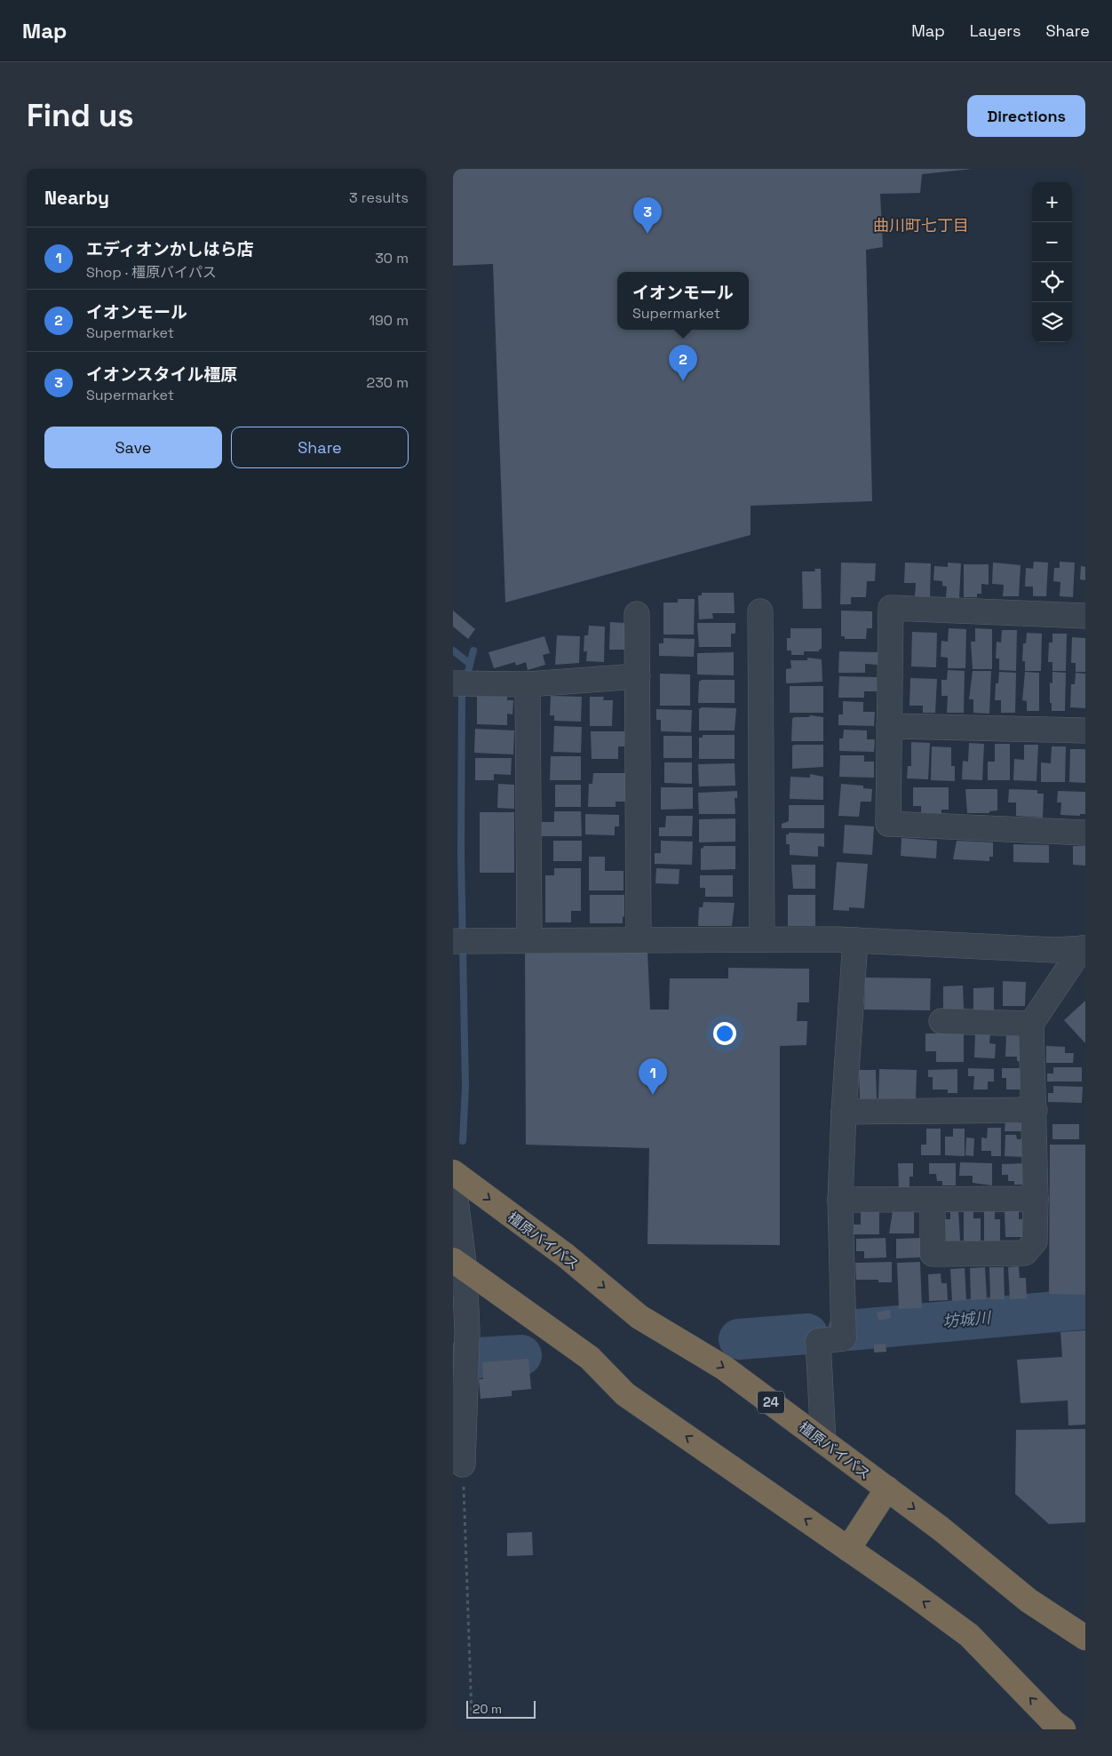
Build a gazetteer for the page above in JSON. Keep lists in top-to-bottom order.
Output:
{
  "streets": {
    "highway": ["橿原バイパス", "24"]
  },
  "districts": ["曲川町七丁目"],
  "water": ["坊城川"],
  "scale_bar": "20 m",
  "page": {
    "header": "Map",
    "nav": ["Map", "Layers", "Share"],
    "buttons": [
      "Directions",
      ["Save", "Share"]
    ],
    "title": "Find us",
    "heading": ["Nearby", "3 results"],
    "map_buttons": ["+", "−"],
    "pins": ["3", "2", "1"],
    "list": [
      {
        "mark": "1",
        "name": "エディオンかしはら店",
        "note": "Shop · 橿原バイパス",
        "value": "30 m"
      },
      {
        "mark": "2",
        "name": "イオンモール",
        "note": "Supermarket",
        "value": "190 m"
      },
      {
        "mark": "3",
        "name": "イオンスタイル橿原",
        "note": "Supermarket",
        "value": "230 m"
      }
    ],
    "popup": ["イオンモール", "Supermarket"],
    "scale": "20 m"
  }
}
